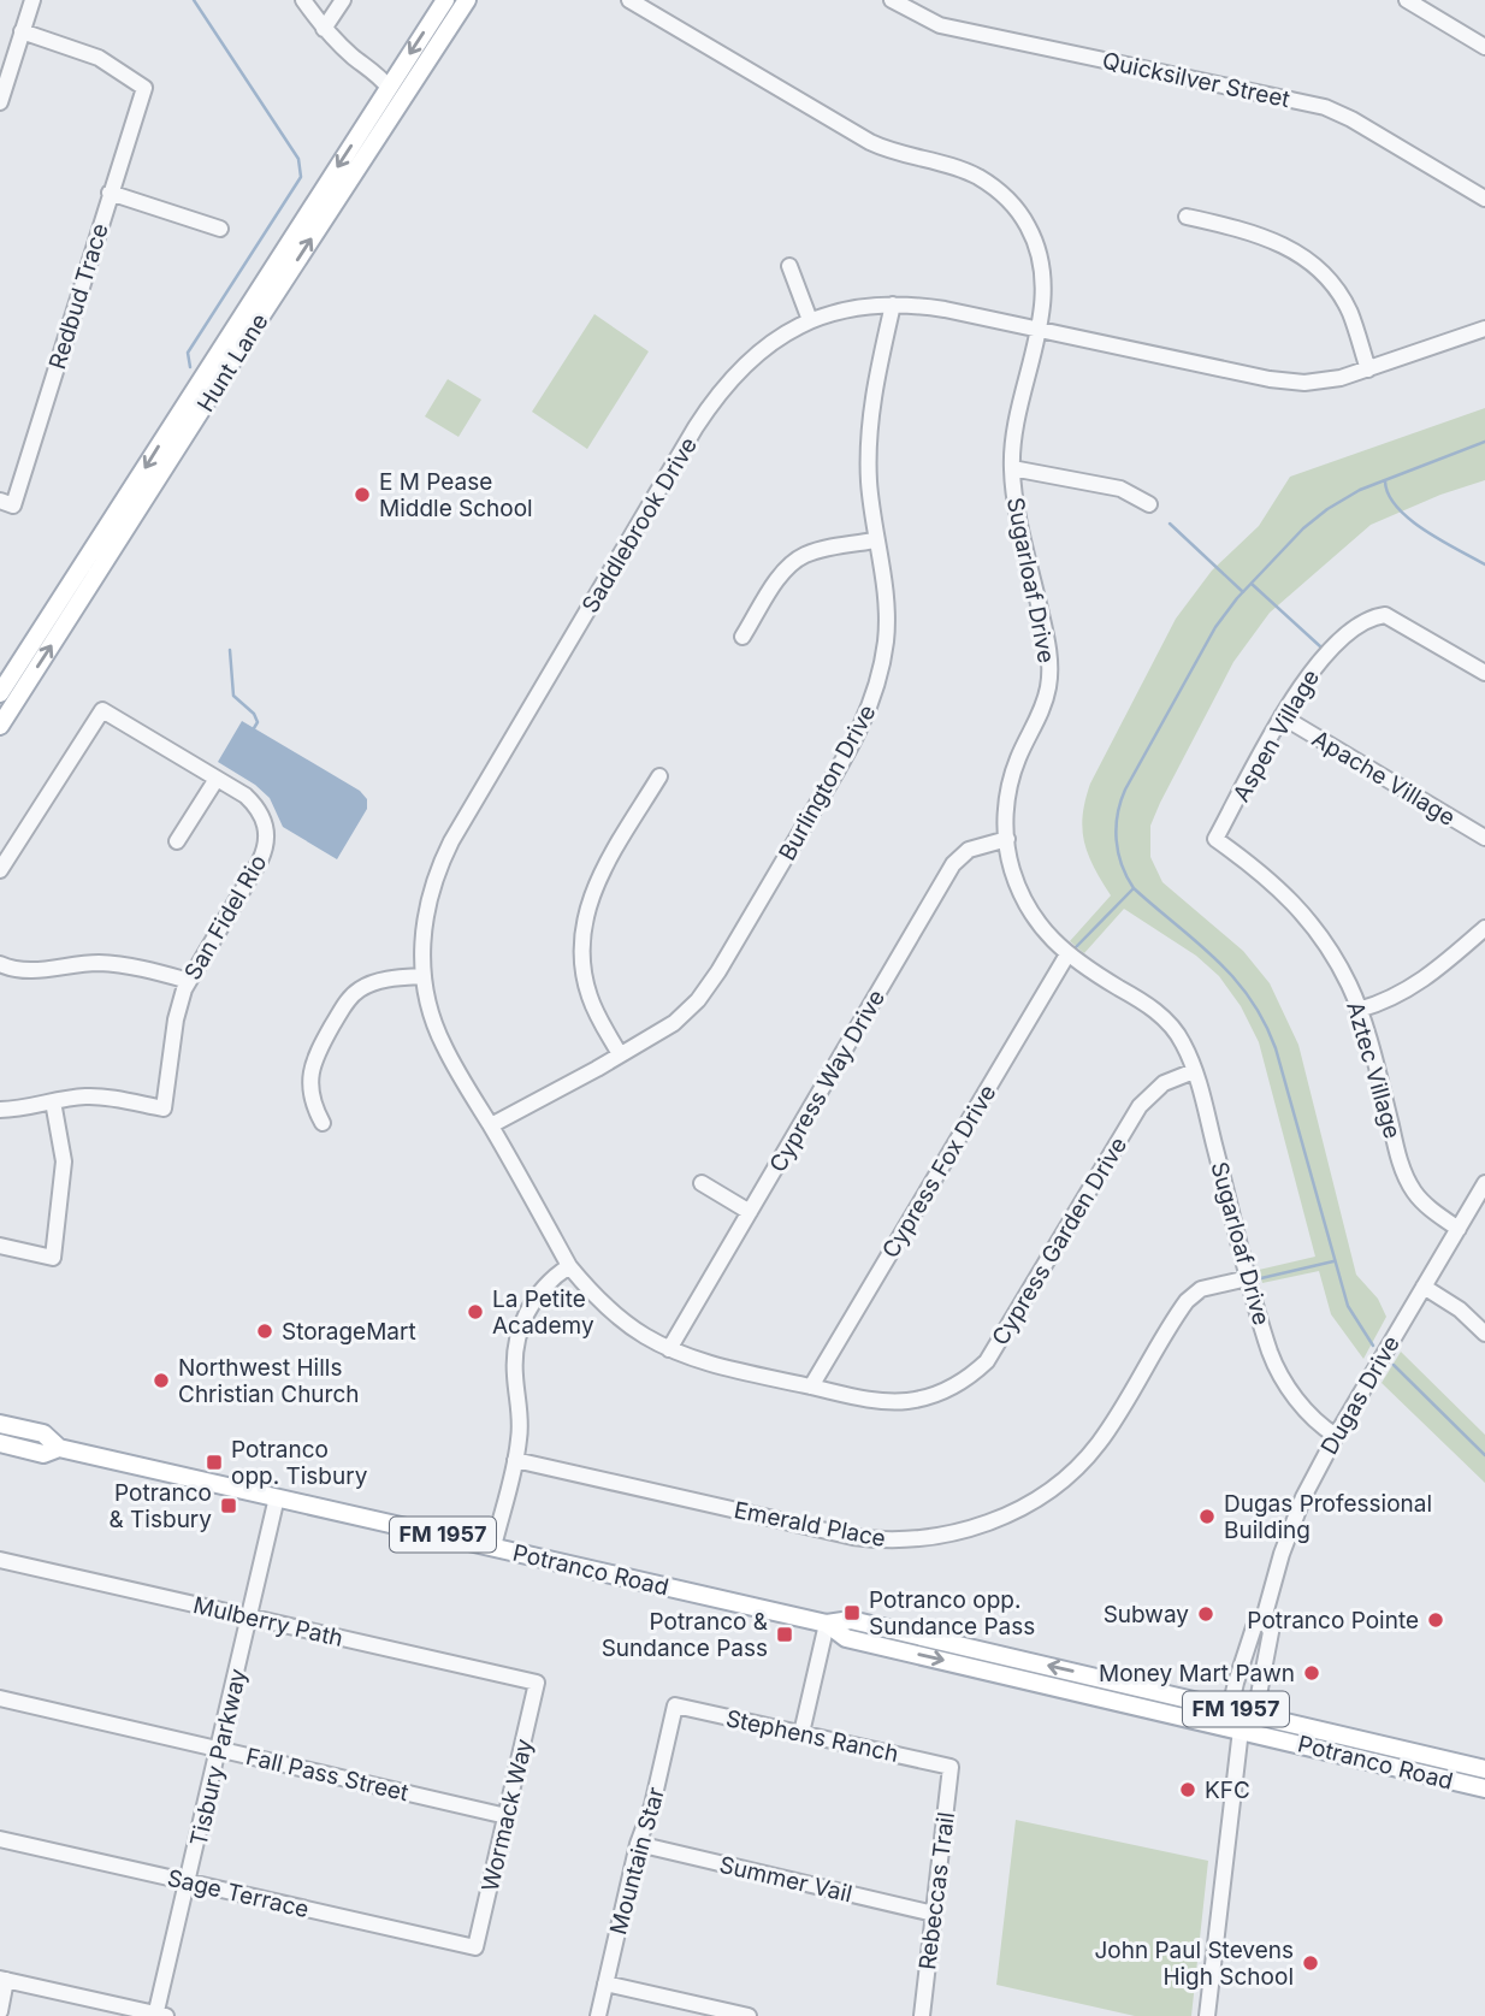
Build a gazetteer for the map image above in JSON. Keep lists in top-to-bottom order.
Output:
{
  "streets": {
    "main road": ["Hunt Lane", "FM 1957", "Potranco Road"],
    "street": [
      "Quicksilver Street",
      "Redbud Trace",
      "Saddlebrook Drive",
      "Sugarloaf Drive",
      "Aspen Village",
      "Apache Village",
      "Burlington Drive",
      "San Fidel Rio",
      "Aztec Village",
      "Cypress Way Drive",
      "Cypress Fox Drive",
      "Cypress Garden Drive",
      "Dugas Drive",
      "Emerald Place",
      "Mulberry Path",
      "Stephens Ranch",
      "Tisbury Parkway",
      "Fall Pass Street",
      "Wormack Way",
      "Mountain Star",
      "Summer Vail",
      "Rebeccas Trail",
      "Sage Terrace"
    ]
  },
  "crossings": [
    ["Saddlebrook Drive", "Sugarloaf Drive"],
    ["Saddlebrook Drive", "Burlington Drive"],
    ["Saddlebrook Drive", "Cypress Way Drive"],
    ["Saddlebrook Drive", "Cypress Garden Drive"],
    ["Sugarloaf Drive", "Cypress Way Drive"],
    ["Sugarloaf Drive", "Cypress Fox Drive"],
    ["Sugarloaf Drive", "Cypress Garden Drive"],
    ["Sugarloaf Drive", "Dugas Drive"],
    ["Sugarloaf Drive", "Emerald Place"],
    ["Aspen Village", "Apache Village"],
    ["Aspen Village", "Aztec Village"],
    ["Aztec Village", "Dugas Drive"],
    ["Cypress Way Drive", "Cypress Garden Drive"],
    ["Cypress Fox Drive", "Cypress Garden Drive"],
    ["Dugas Drive", "Potranco Road"],
    ["Potranco Road", "Tisbury Parkway"],
    ["Mulberry Path", "Tisbury Parkway"],
    ["Mulberry Path", "Wormack Way"],
    ["Stephens Ranch", "Mountain Star"],
    ["Stephens Ranch", "Rebeccas Trail"],
    ["Tisbury Parkway", "Fall Pass Street"],
    ["Tisbury Parkway", "Sage Terrace"],
    ["Fall Pass Street", "Wormack Way"],
    ["Wormack Way", "Sage Terrace"],
    ["Mountain Star", "Summer Vail"],
    ["Summer Vail", "Rebeccas Trail"]
  ],
  "places": {
    "other": [
      "E M Pease Middle School",
      "La Petite Academy",
      "StorageMart",
      "Northwest Hills Christian Church",
      "Dugas Professional Building",
      "Subway",
      "Potranco Pointe",
      "Money Mart Pawn",
      "KFC",
      "John Paul Stevens High School"
    ],
    "transit": [
      "Potranco opp. Tisbury",
      "Potranco & Tisbury",
      "Potranco opp. Sundance Pass",
      "Potranco & Sundance Pass"
    ]
  }
}
